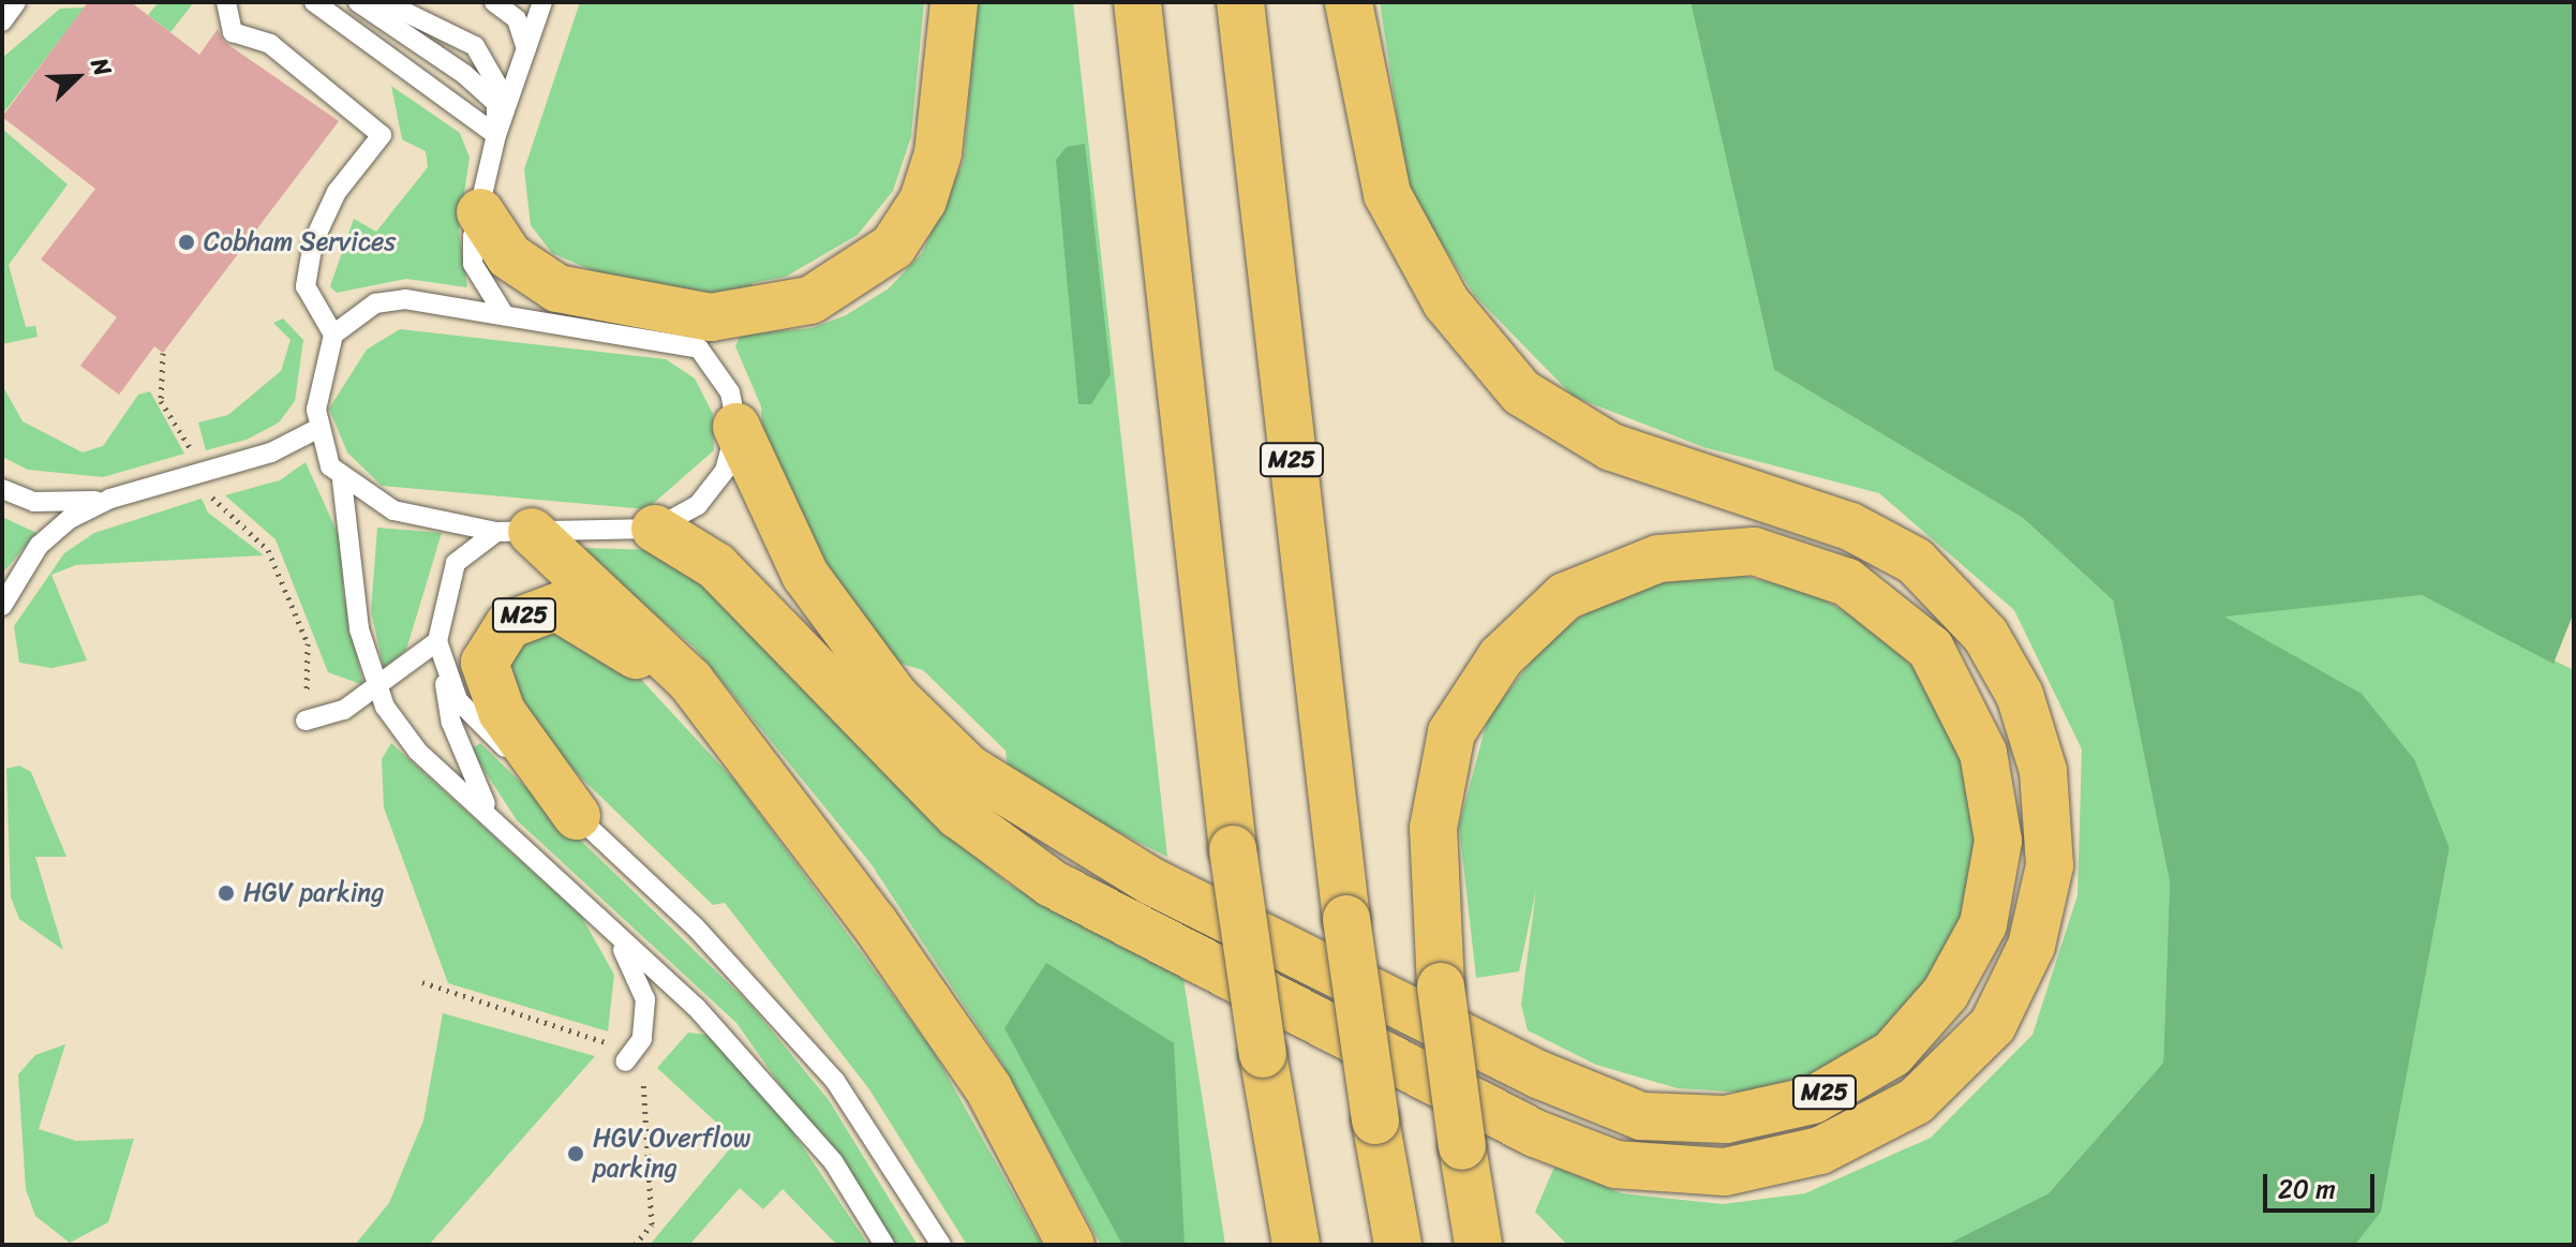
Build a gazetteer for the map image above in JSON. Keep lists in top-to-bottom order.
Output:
{
  "streets": {
    "highway": ["M25"]
  },
  "places": ["Cobham Services", "HGV parking", "HGV Overflow parking"],
  "scale_bar": "20 m",
  "north": "top right"
}
